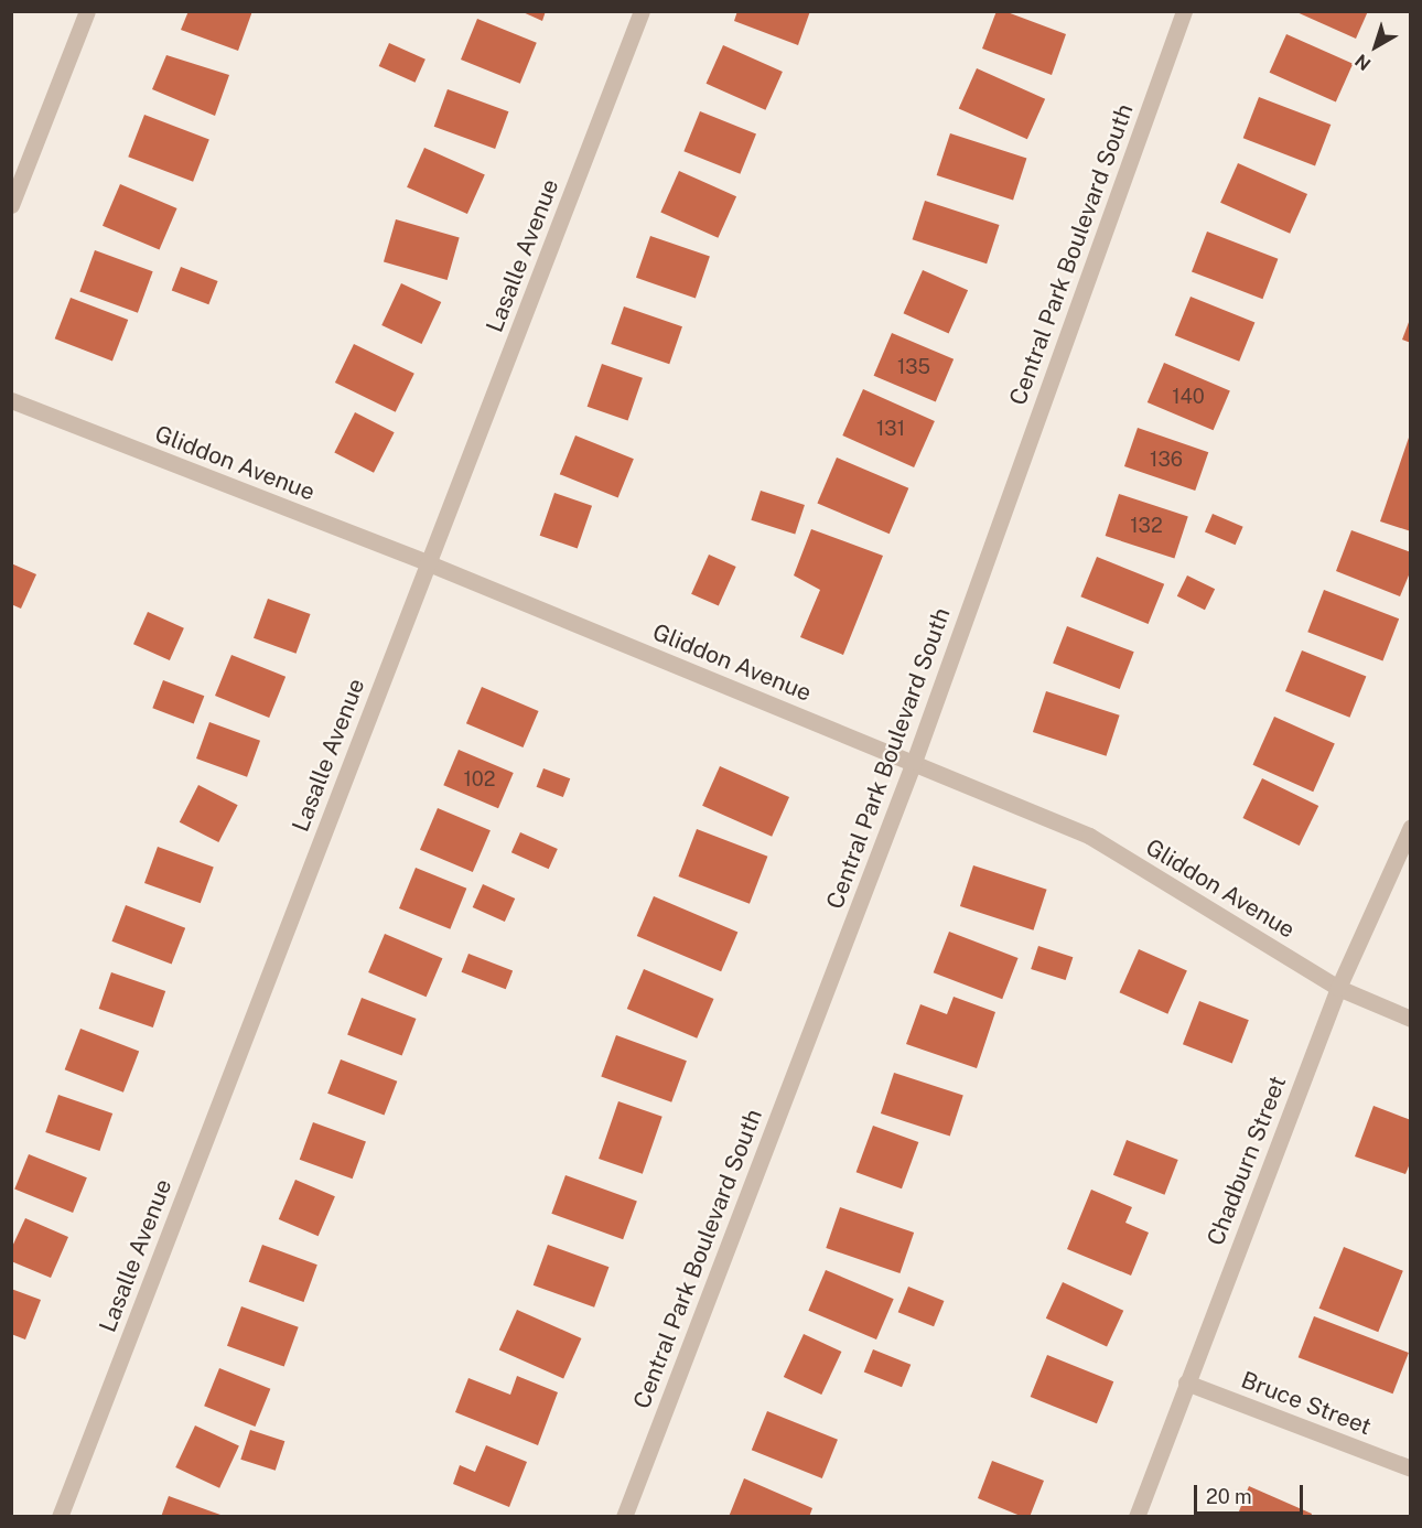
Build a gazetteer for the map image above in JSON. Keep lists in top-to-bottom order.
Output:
{
  "streets": {
    "street": [
      "Central Park Boulevard South",
      "Lasalle Avenue",
      "Gliddon Avenue",
      "Chadburn Street",
      "Bruce Street"
    ]
  },
  "crossings": [
    ["Central Park Boulevard South", "Gliddon Avenue"],
    ["Lasalle Avenue", "Gliddon Avenue"],
    ["Gliddon Avenue", "Chadburn Street"],
    ["Chadburn Street", "Bruce Street"]
  ],
  "house_numbers": [
    "135",
    "140",
    "131",
    "136",
    "132",
    "102"
  ],
  "scale_bar": "20 m",
  "north": "bottom left"
}
